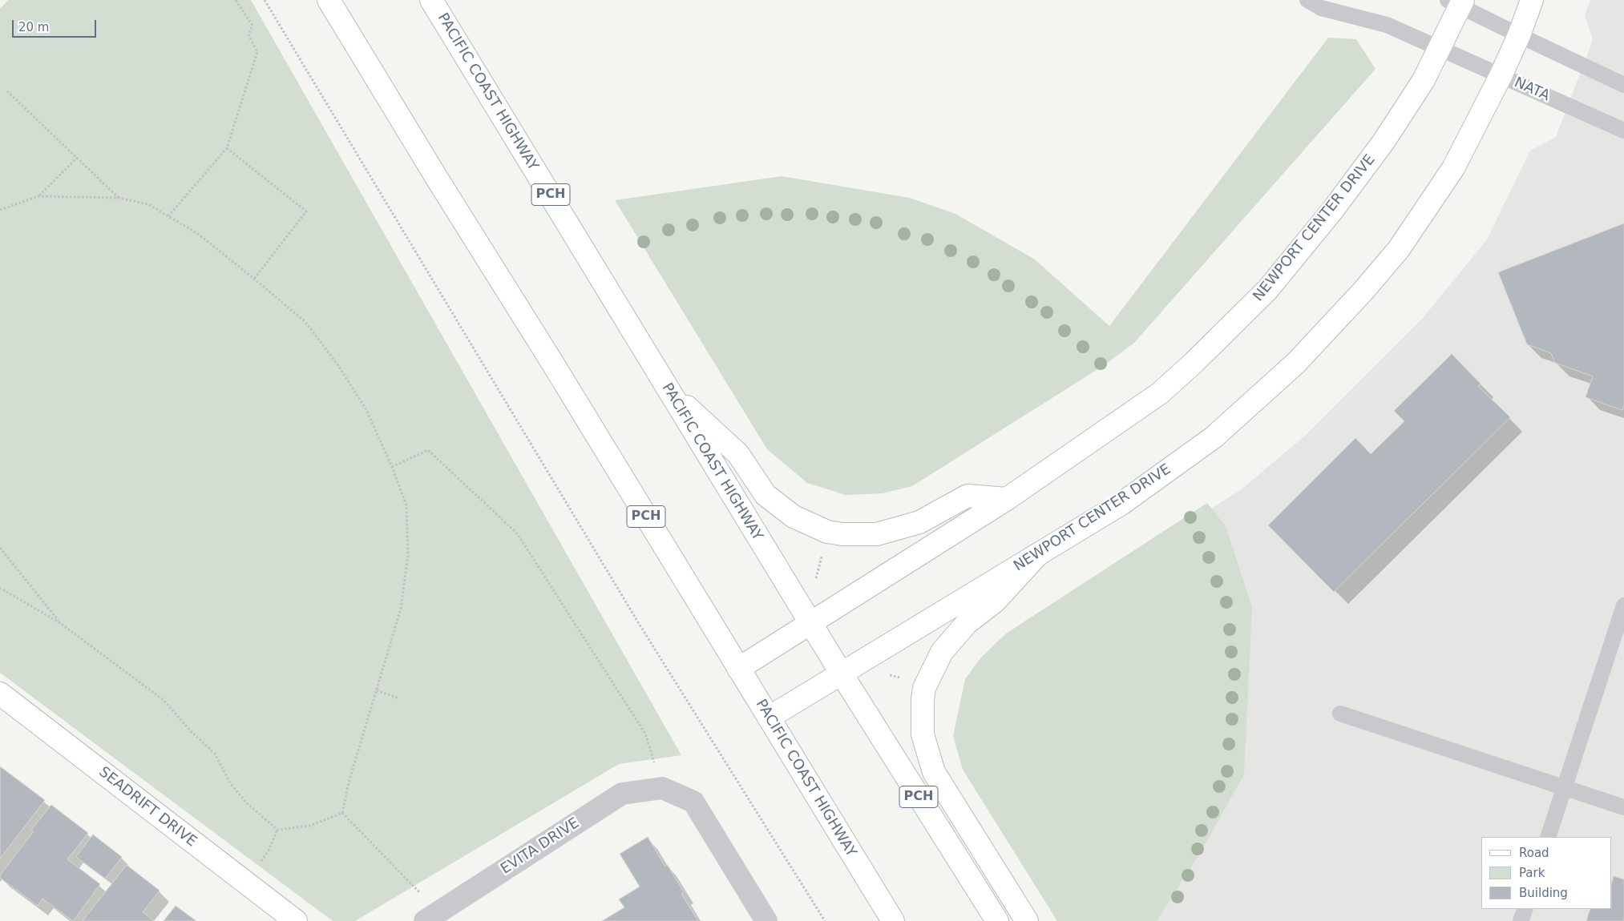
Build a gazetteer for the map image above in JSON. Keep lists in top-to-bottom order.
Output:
{
  "streets": {
    "main road": [
      "PACIFIC COAST HIGHWAY",
      "PCH",
      "NEWPORT CENTER DRIVE",
      "SEADRIFT DRIVE"
    ],
    "street": ["EVITA DRIVE"],
    "lane": ["NATA"]
  },
  "crossings": [
    ["NATA", "NEWPORT CENTER DRIVE"],
    ["PACIFIC COAST HIGHWAY", "NEWPORT CENTER DRIVE"]
  ],
  "legend": ["Road", "Park", "Building"],
  "scale_bar": "20 m"
}
